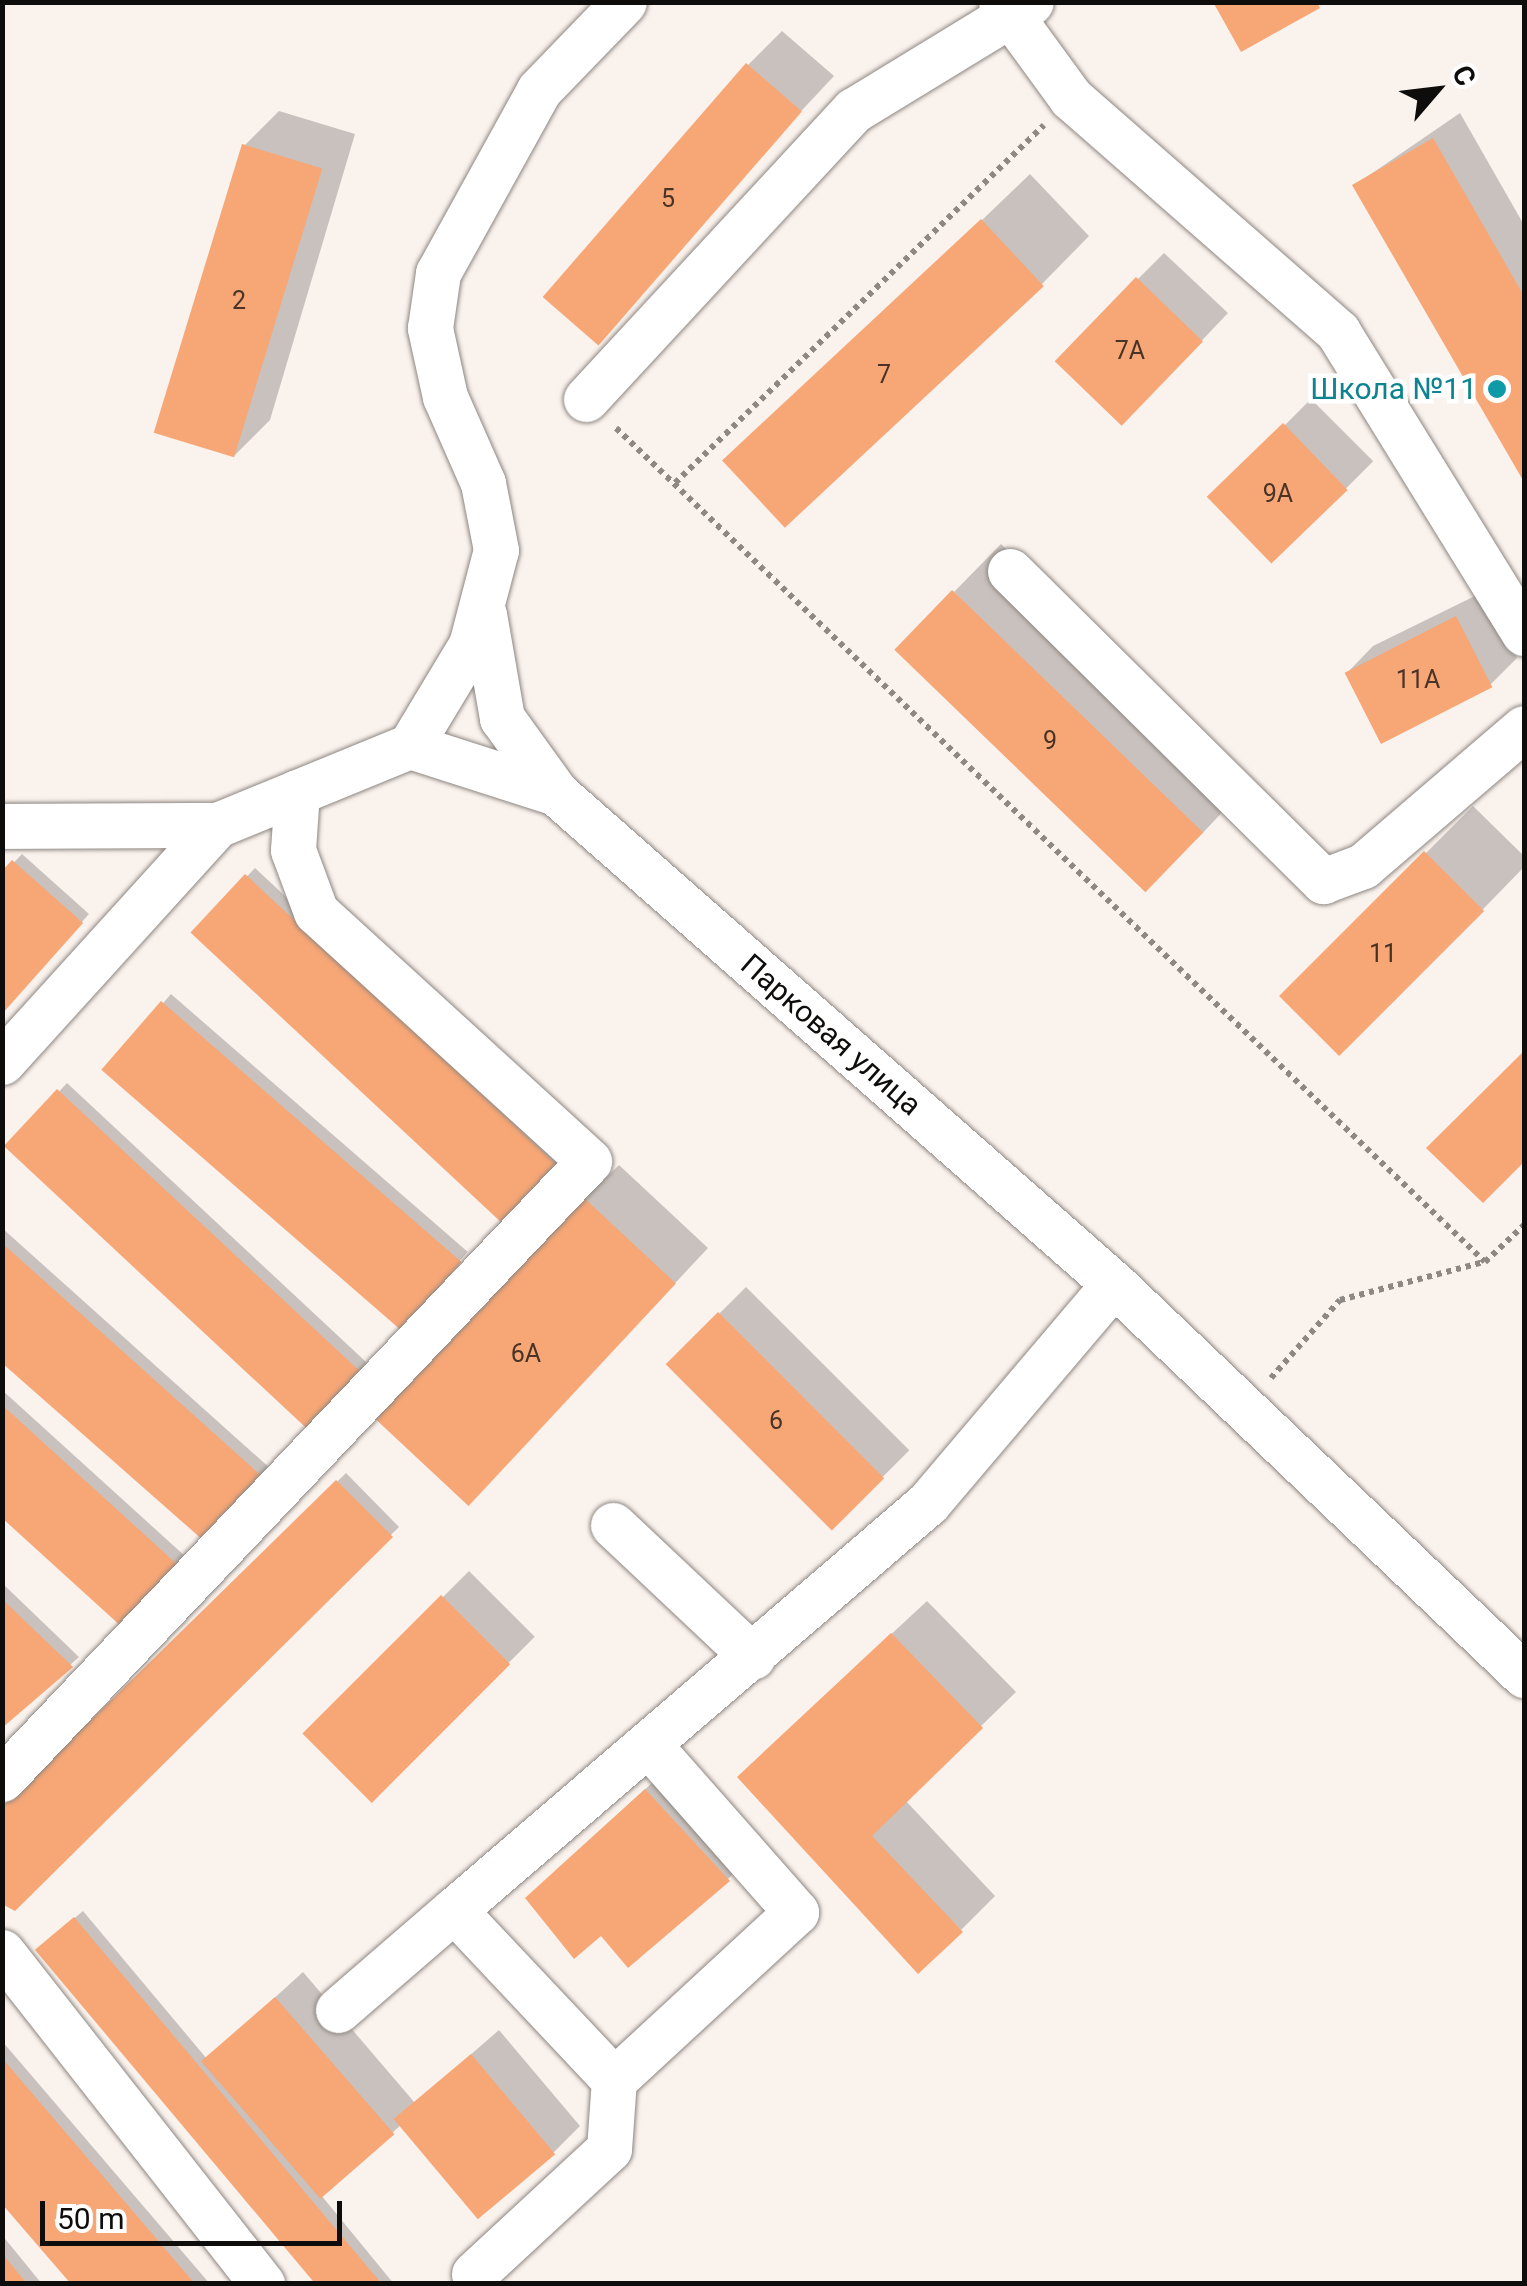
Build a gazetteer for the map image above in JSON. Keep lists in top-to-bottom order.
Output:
{
  "streets": {
    "street": ["Парковая улица"]
  },
  "places": ["Школа №11"],
  "house_numbers": [
    "5",
    "2",
    "7А",
    "7",
    "9А",
    "11А",
    "9",
    "11",
    "6А",
    "6"
  ],
  "scale_bar": "50 m",
  "north": "top right"
}
